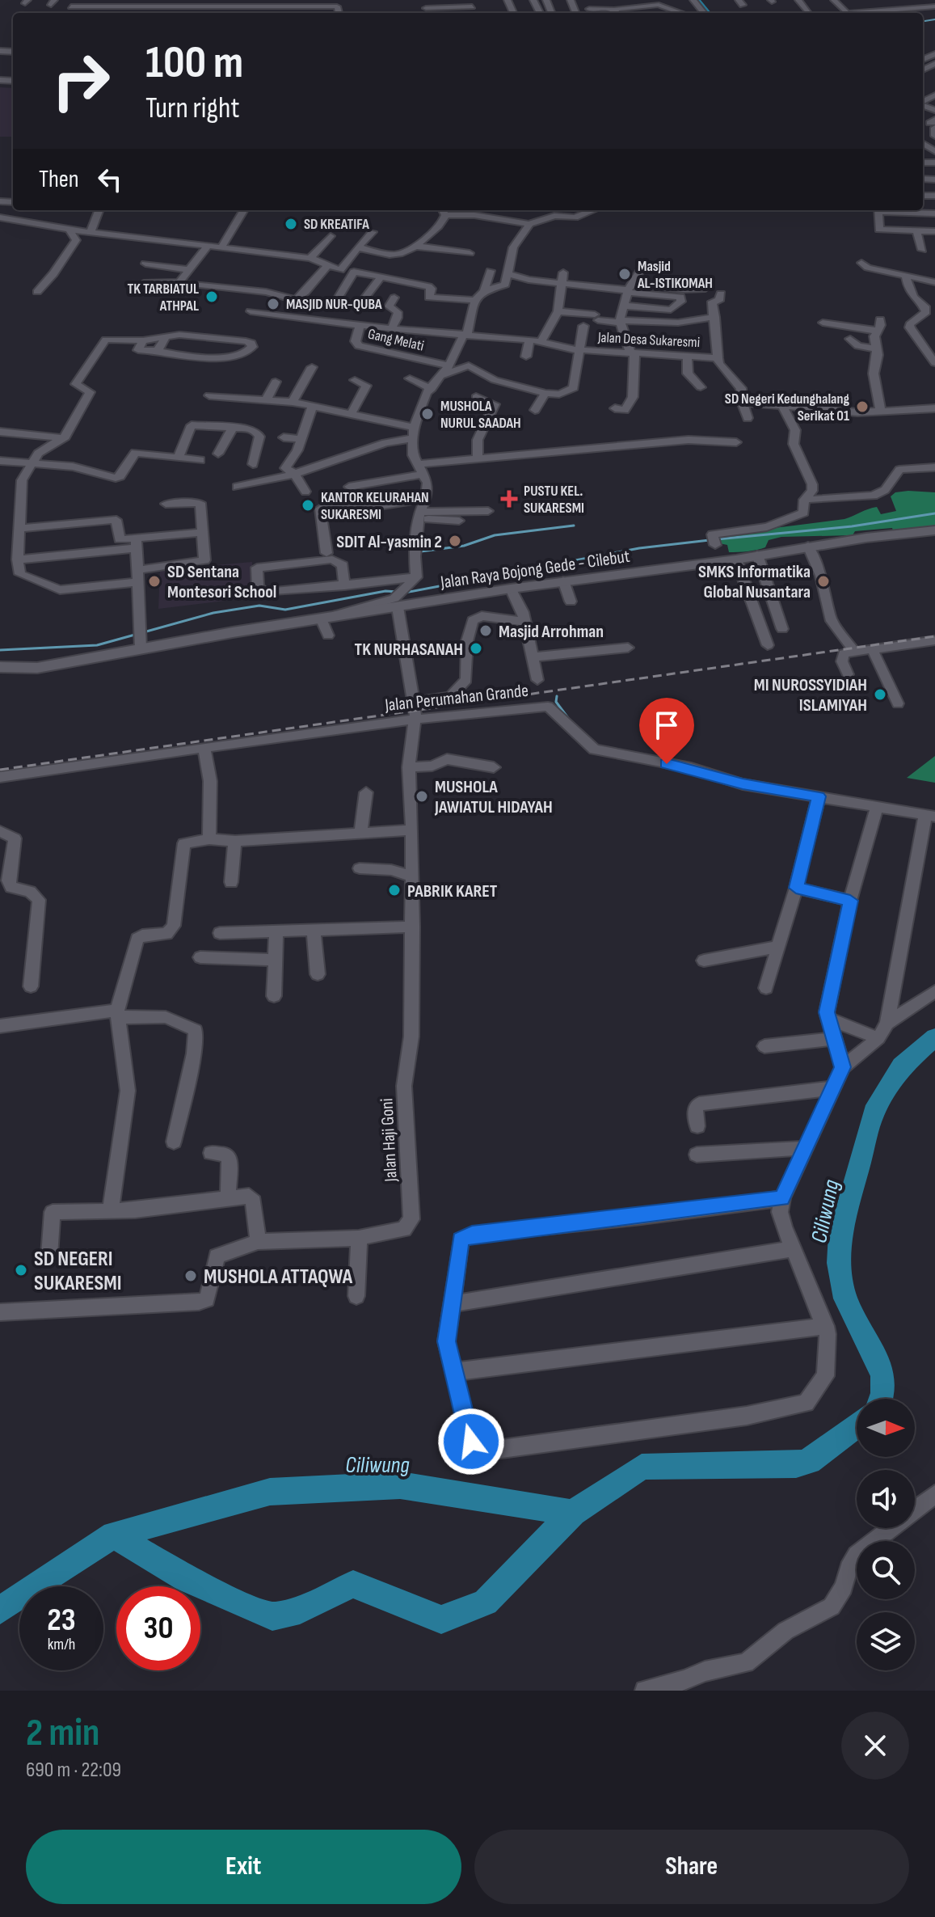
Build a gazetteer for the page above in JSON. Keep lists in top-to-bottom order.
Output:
{
  "streets": {
    "main road": ["Jalan Raya Bojong Gede - Cilebut"],
    "street": [
      "Gang Melati",
      "Jalan Desa Sukaresmi",
      "Jalan Perumahan Grande",
      "Jalan Haji Goni"
    ]
  },
  "crossings": [
    ["Gang Melati", "Jalan Desa Sukaresmi"],
    ["Jalan Raya Bojong Gede - Cilebut", "Jalan Haji Goni"],
    ["Jalan Perumahan Grande", "Jalan Haji Goni"]
  ],
  "water": ["Ciliwung"],
  "places": {
    "other": [
      "SD KREATIFA",
      "Masjid AL-ISTIKOMAH",
      "TK TARBIATUL ATHPAL",
      "MASJID NUR-QUBA",
      "SD Negeri Kedunghalang Serikat 01",
      "MUSHOLA NURUL SAADAH",
      "KANTOR KELURAHAN SUKARESMI",
      "SDIT Al-yasmin 2",
      "SD Sentana Montesori School",
      "SMKS Informatika Global Nusantara",
      "Masjid Arrohman",
      "TK NURHASANAH",
      "MI NUROSSYIDIAH ISLAMIYAH",
      "MUSHOLA JAWIATUL HIDAYAH",
      "PABRIK KARET",
      "SD NEGERI SUKARESMI",
      "MUSHOLA ATTAQWA"
    ],
    "health": ["PUSTU KEL. SUKARESMI"]
  },
  "north": "right",
  "page": {
    "turn": ["100 m", "Turn right"],
    "then": "Then",
    "speed": "23 km/h",
    "limit": "30",
    "heading": ["2 min", "690 m · 22:09"],
    "buttons": ["Exit", "Share"]
  }
}
